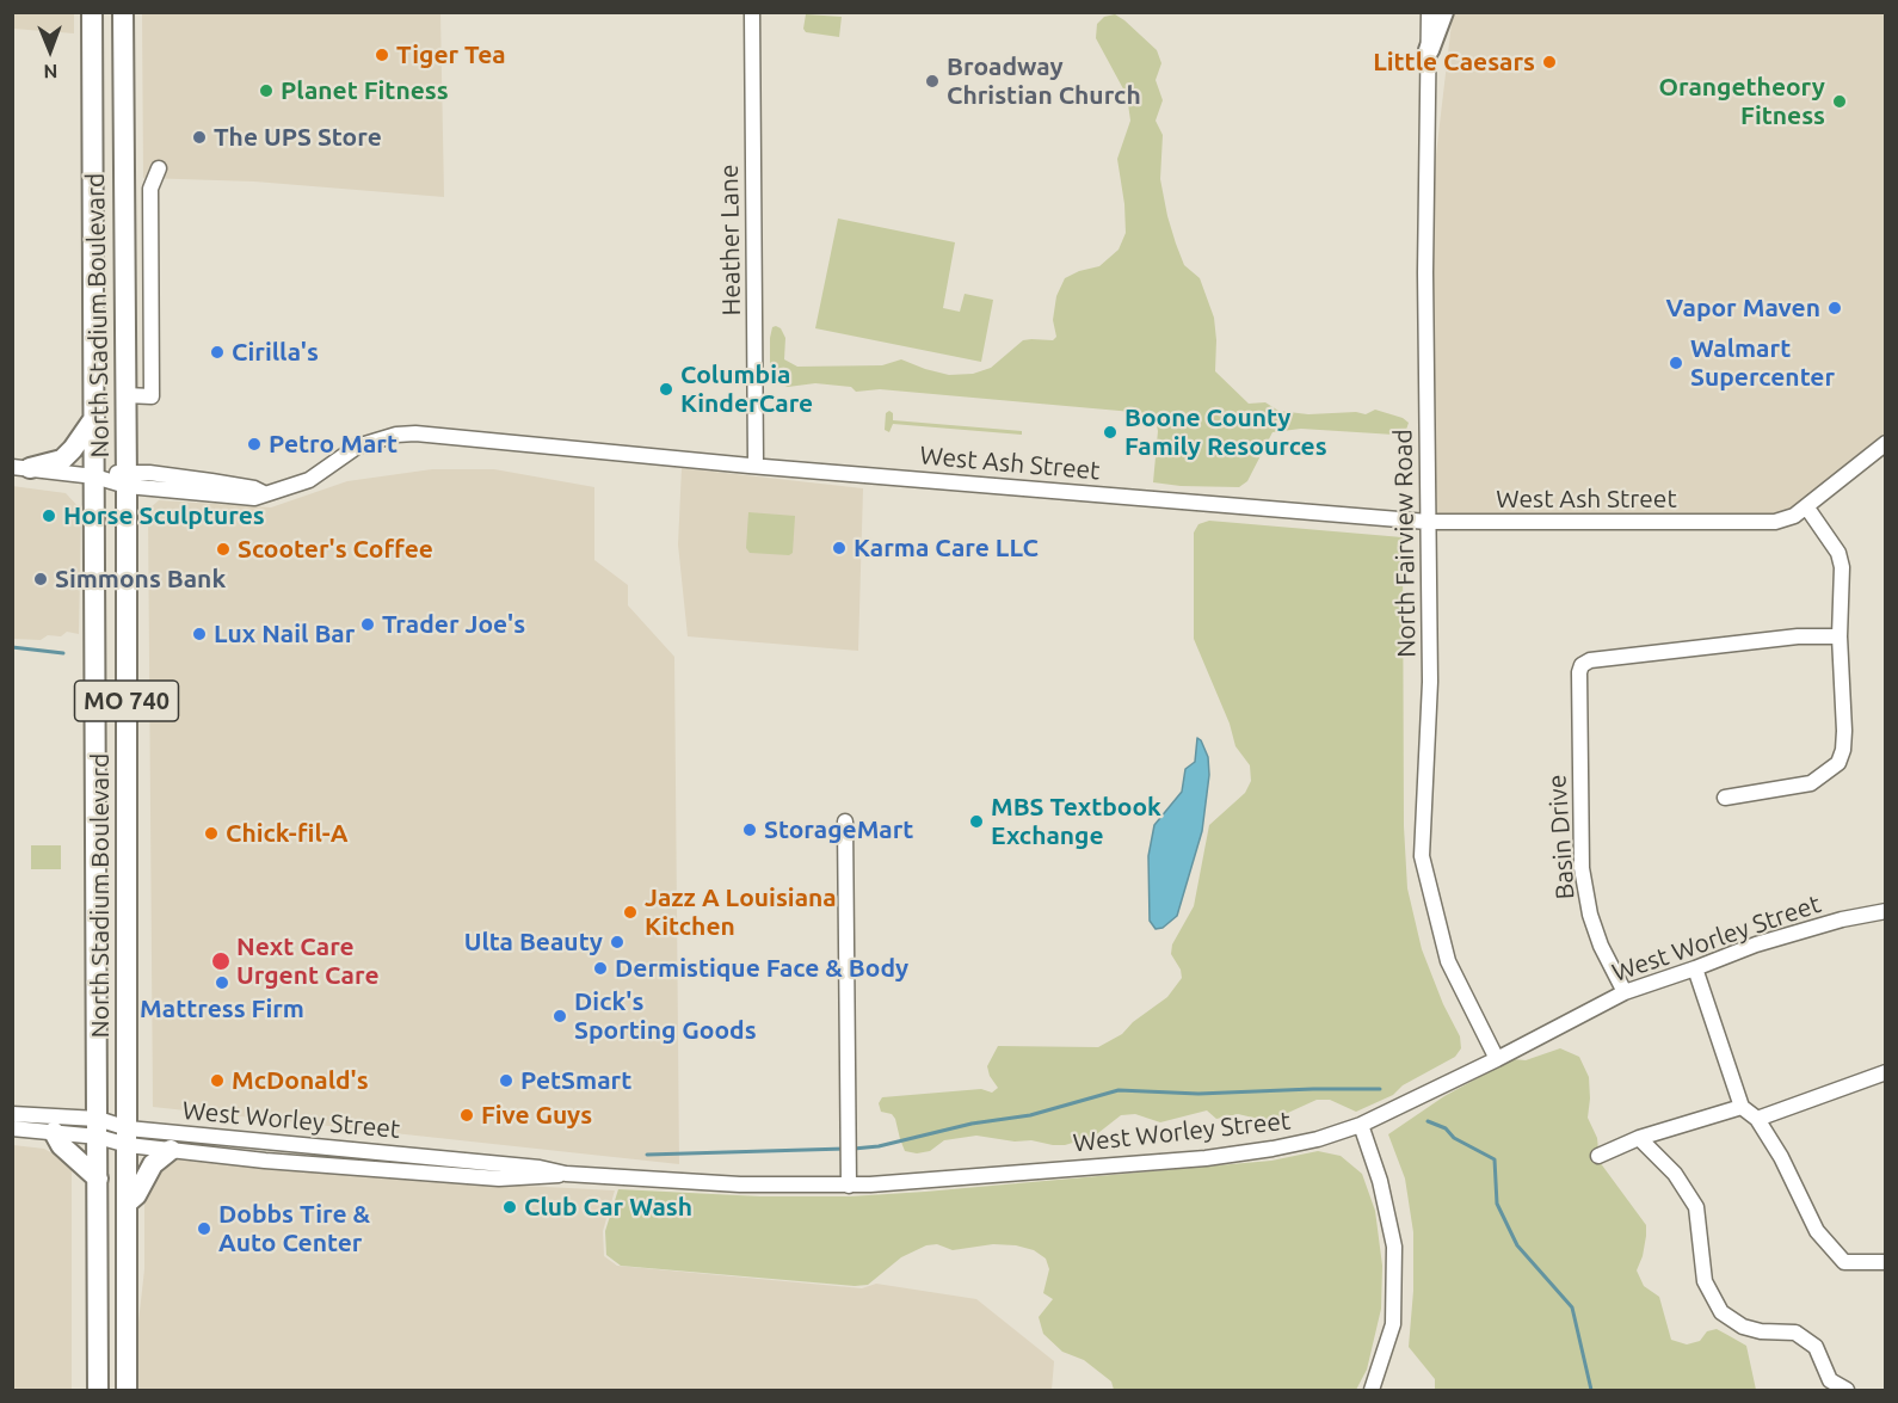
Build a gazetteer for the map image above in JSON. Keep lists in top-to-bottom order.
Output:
{
  "streets": {
    "main road": ["North Stadium Boulevard", "MO 740"],
    "street": [
      "Heather Lane",
      "West Ash Street",
      "North Fairview Road",
      "Basin Drive",
      "West Worley Street"
    ]
  },
  "crossings": [
    ["Heather Lane", "West Ash Street"],
    ["North Stadium Boulevard", "West Ash Street"],
    ["North Stadium Boulevard", "West Worley Street"],
    ["West Ash Street", "North Fairview Road"],
    ["North Fairview Road", "West Worley Street"],
    ["Basin Drive", "West Worley Street"]
  ],
  "places": [
    "Tiger Tea",
    "Little Caesars",
    "Broadway Christian Church",
    "Planet Fitness",
    "Orangetheory Fitness",
    "The UPS Store",
    "Vapor Maven",
    "Cirilla's",
    "Walmart Supercenter",
    "Columbia KinderCare",
    "Boone County Family Resources",
    "Petro Mart",
    "Horse Sculptures",
    "Karma Care LLC",
    "Scooter's Coffee",
    "Simmons Bank",
    "Trader Joe's",
    "Lux Nail Bar",
    "MBS Textbook Exchange",
    "StorageMart",
    "Chick-fil-A",
    "Jazz A Louisiana Kitchen",
    "Ulta Beauty",
    "Next Care Urgent Care",
    "Dermistique Face & Body",
    "Mattress Firm",
    "Dick's Sporting Goods",
    "McDonald's",
    "PetSmart",
    "Five Guys",
    "Club Car Wash",
    "Dobbs Tire & Auto Center"
  ],
  "north": "bottom"
}
